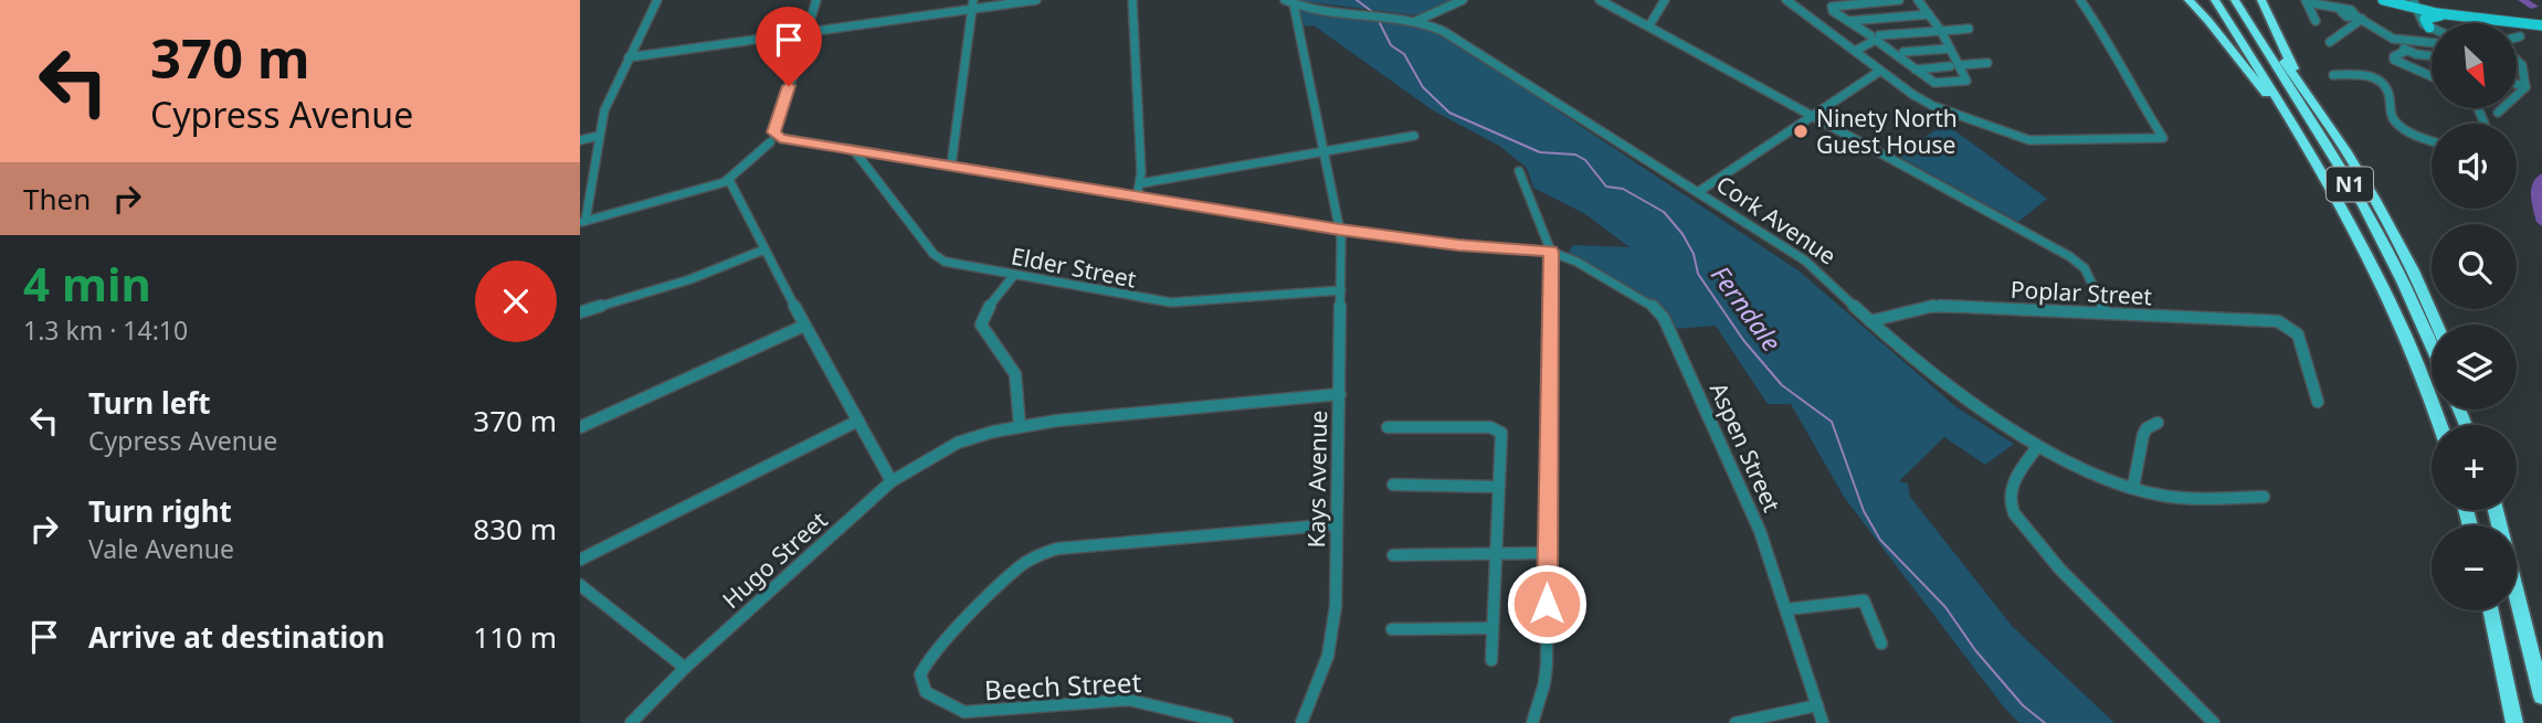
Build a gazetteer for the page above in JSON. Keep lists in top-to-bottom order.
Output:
{
  "streets": {
    "highway": ["N1"],
    "street": [
      "Cork Avenue",
      "Elder Street",
      "Poplar Street",
      "Aspen Street",
      "Kays Avenue",
      "Hugo Street",
      "Beech Street"
    ]
  },
  "crossings": [
    ["Cork Avenue", "Poplar Street"],
    ["Elder Street", "Kays Avenue"],
    ["Kays Avenue", "Hugo Street"],
    ["Kays Avenue", "Beech Street"]
  ],
  "water": ["Ferndale"],
  "places": ["Ninety North Guest House"],
  "north": "bottom right",
  "page": {
    "turn": ["370 m", "Cypress Avenue"],
    "map_buttons": ["+", "−"],
    "then": "Then",
    "heading": ["4 min", "1.3 km · 14:10"],
    "list": [
      {
        "name": "Turn left",
        "note": "Cypress Avenue",
        "value": "370 m"
      },
      {
        "name": "Turn right",
        "note": "Vale Avenue",
        "value": "830 m"
      },
      {
        "name": "Arrive at destination",
        "value": "110 m"
      }
    ]
  }
}
